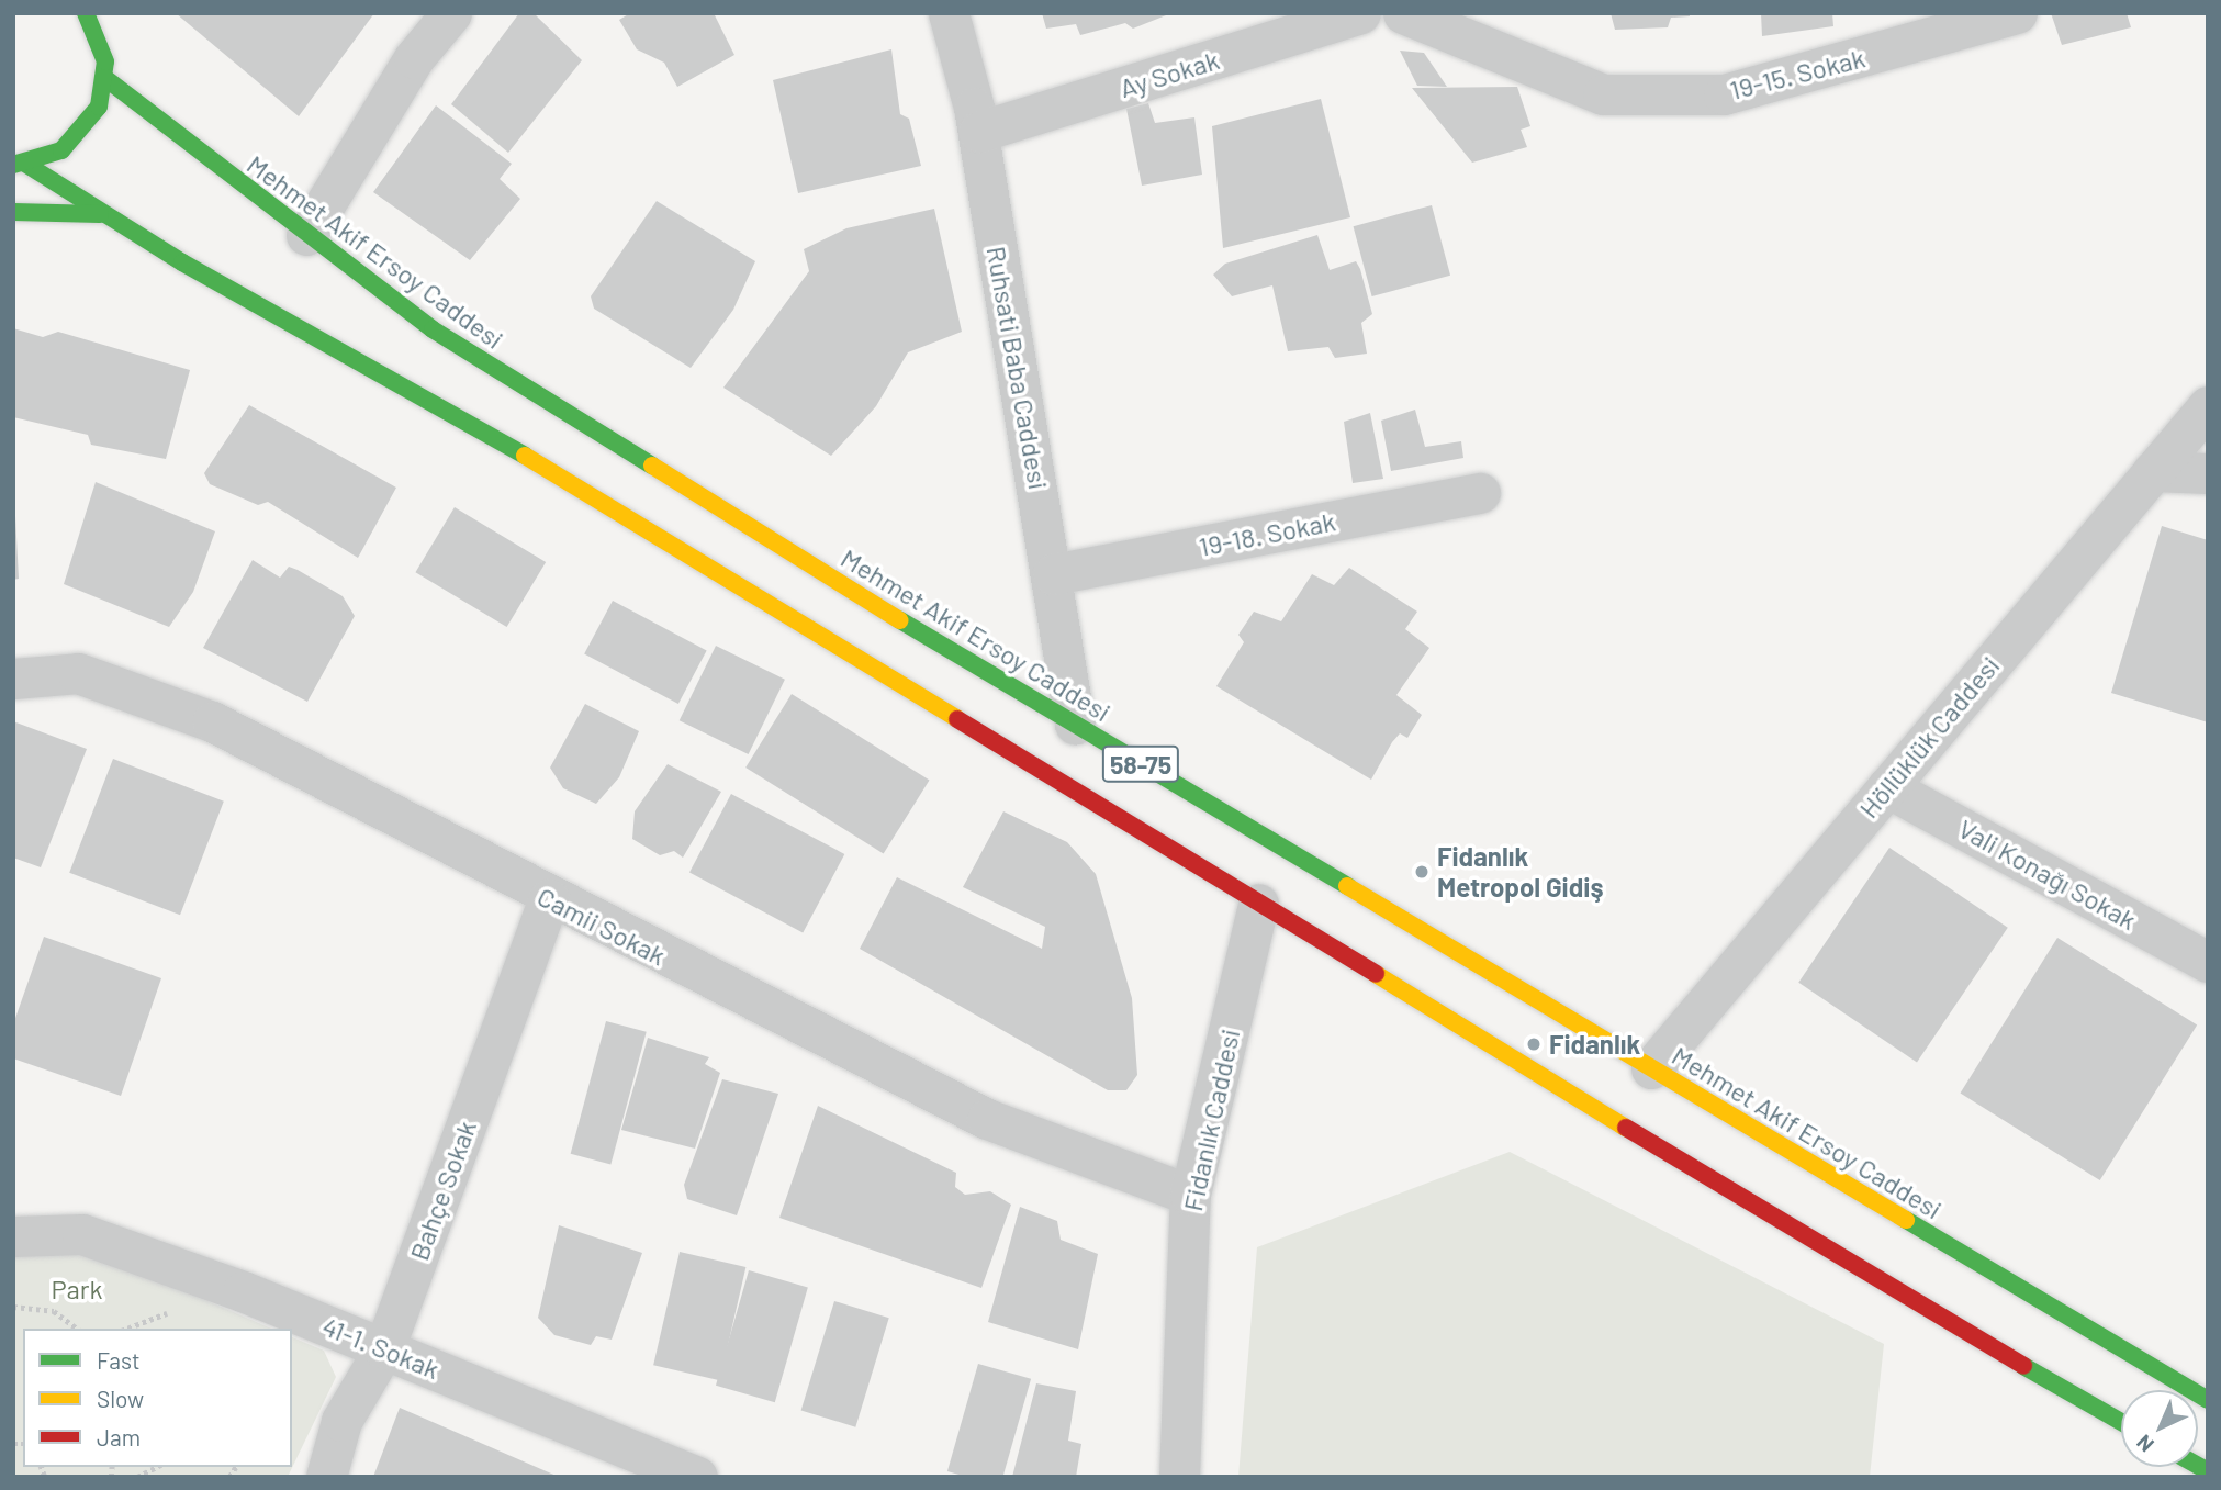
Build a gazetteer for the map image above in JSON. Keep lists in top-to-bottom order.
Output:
{
  "streets": {
    "main road": ["Mehmet Akif Ersoy Caddesi", "58-75"],
    "street": [
      "Ay Sokak",
      "19-15. Sokak",
      "Ruhsati Baba Caddesi",
      "19-18. Sokak",
      "Höllüklük Caddesi",
      "Vali Konağı Sokak",
      "Camii Sokak",
      "Fidanlık Caddesi",
      "Bahçe Sokak",
      "41-1. Sokak"
    ]
  },
  "crossings": [
    ["Ay Sokak", "Ruhsati Baba Caddesi"],
    ["Mehmet Akif Ersoy Caddesi", "Ruhsati Baba Caddesi"],
    ["Mehmet Akif Ersoy Caddesi", "Höllüklük Caddesi"],
    ["Ruhsati Baba Caddesi", "19-18. Sokak"],
    ["Höllüklük Caddesi", "Vali Konağı Sokak"],
    ["Camii Sokak", "Fidanlık Caddesi"],
    ["Camii Sokak", "Bahçe Sokak"],
    ["Bahçe Sokak", "41-1. Sokak"]
  ],
  "parks": ["Park"],
  "places": ["Fidanlık Metropol Gidiş", "Fidanlık"],
  "legend": ["Fast", "Slow", "Jam"],
  "north": "bottom left"
}
